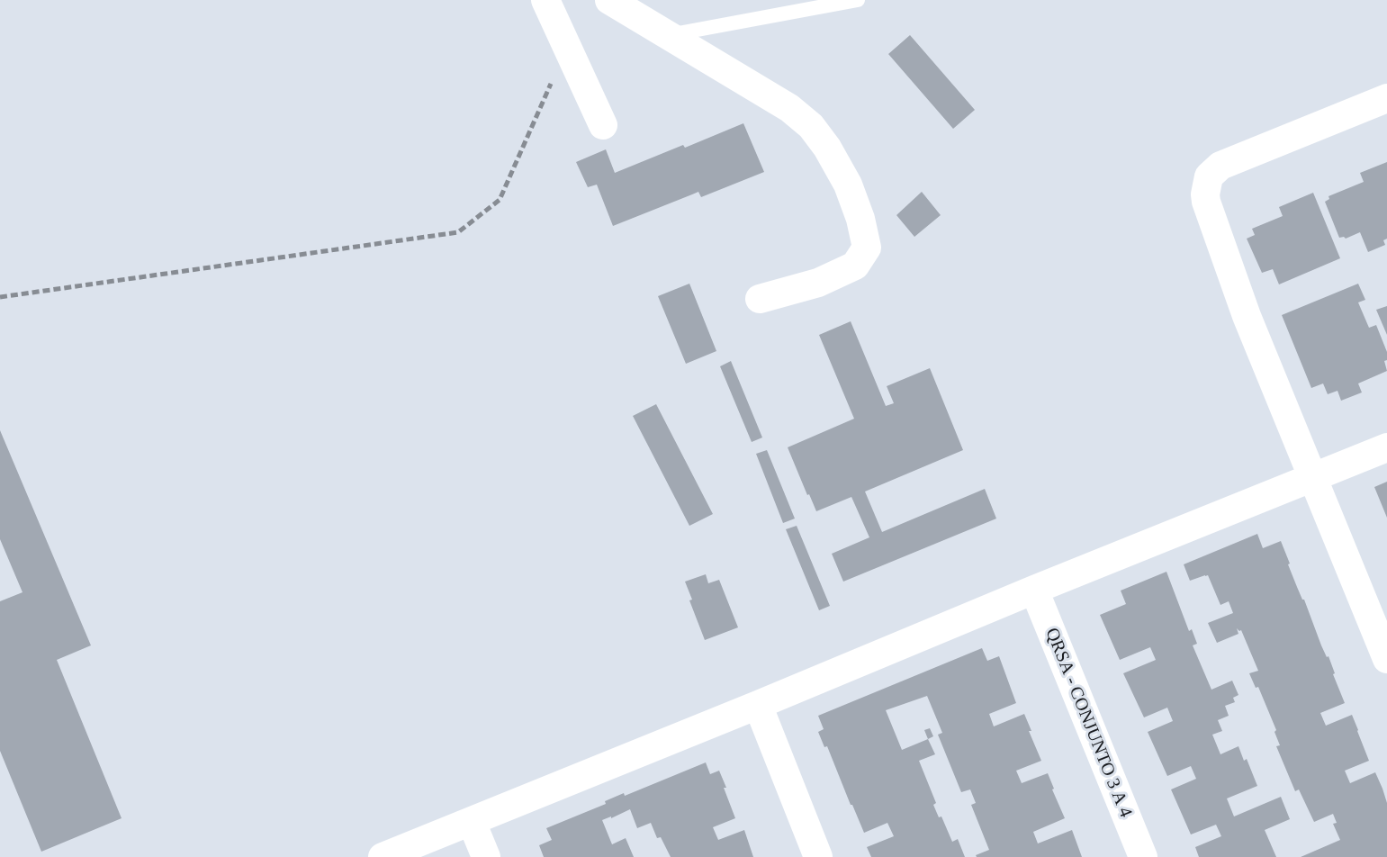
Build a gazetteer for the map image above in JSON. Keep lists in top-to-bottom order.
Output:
{
  "streets": {
    "street": ["QRSA - CONJUNTO 3 A 4"]
  }
}
